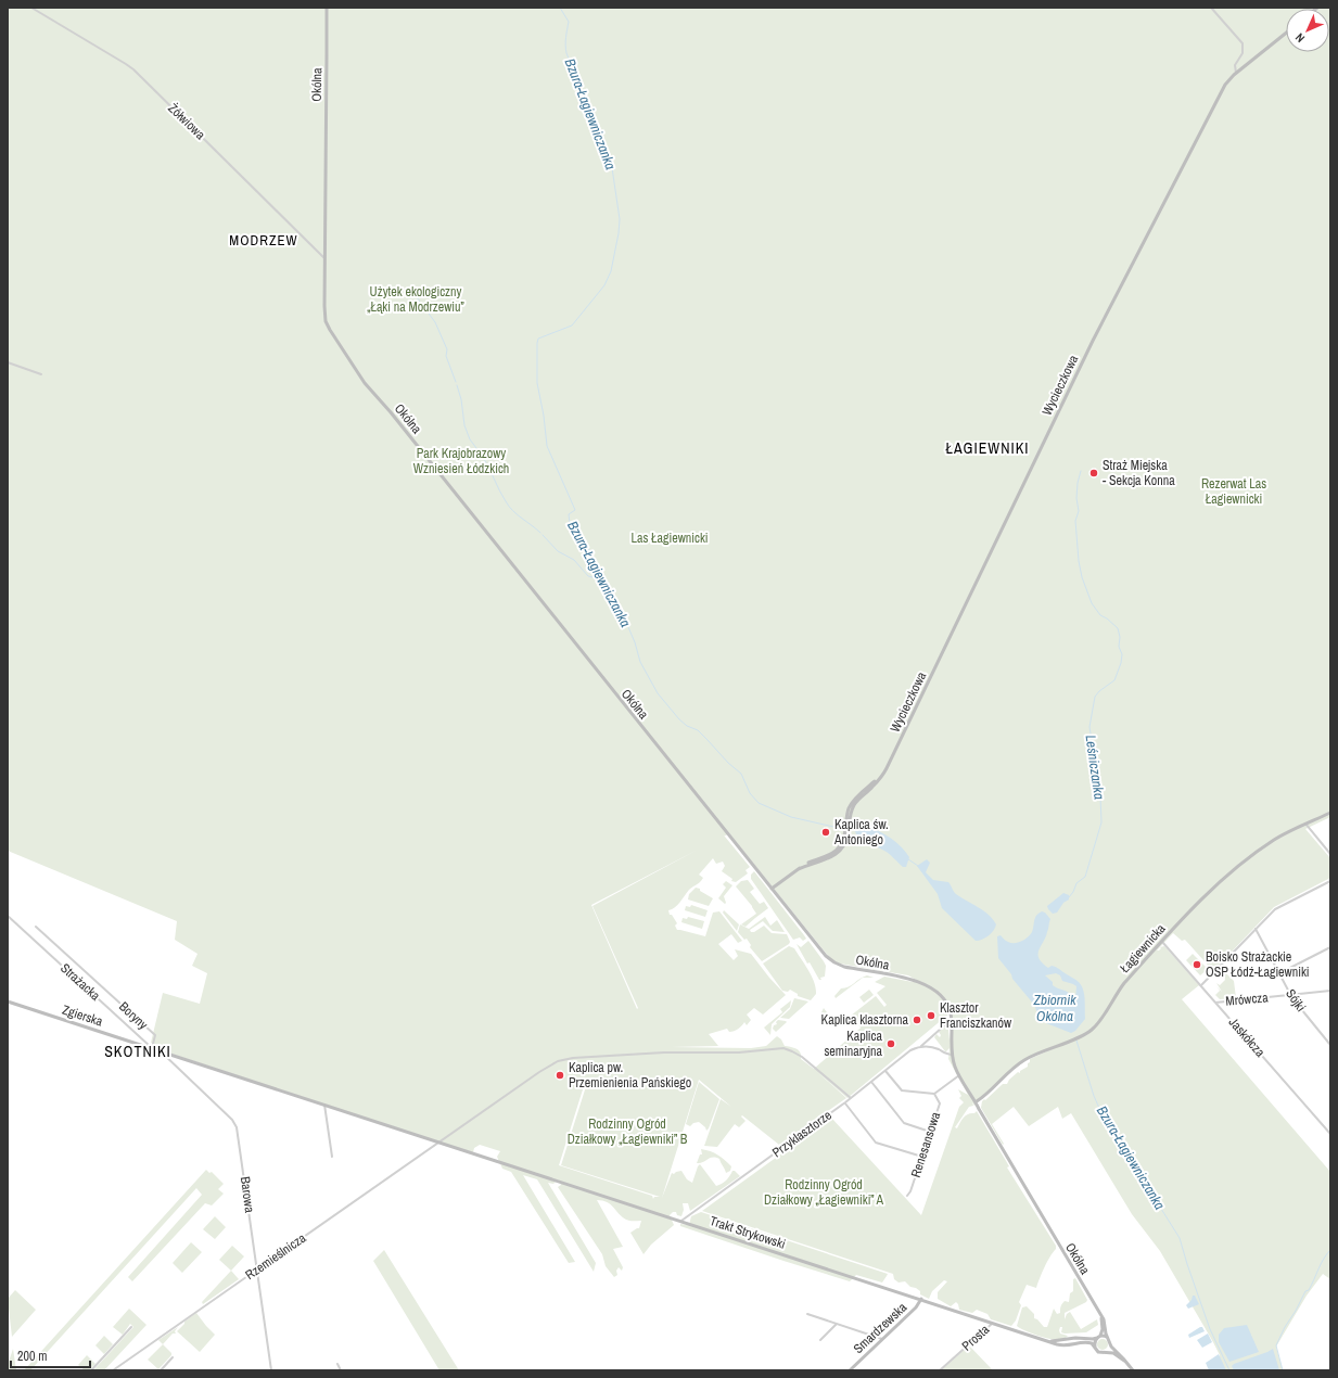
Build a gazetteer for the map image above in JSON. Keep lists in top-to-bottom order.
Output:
{
  "streets": {
    "street": [
      "Okólna",
      "Żółwiowa",
      "Wycieczkowa",
      "Łagiewnicka",
      "Strażacka",
      "Mrówcza",
      "Sójki",
      "Zgierska",
      "Boryny",
      "Jaskółcza",
      "Przyklasztorze",
      "Renesansowa",
      "Barowa",
      "Trakt Strykowski",
      "Rzemieślnicza",
      "Smardzewska",
      "Prosta"
    ]
  },
  "crossings": [
    ["Okólna", "Żółwiowa"],
    ["Okólna", "Wycieczkowa"],
    ["Okólna", "Łagiewnicka"],
    ["Okólna", "Przyklasztorze"],
    ["Okólna", "Trakt Strykowski"],
    ["Łagiewnicka", "Jaskółcza"],
    ["Strażacka", "Zgierska"],
    ["Strażacka", "Boryny"],
    ["Mrówcza", "Sójki"],
    ["Mrówcza", "Jaskółcza"],
    ["Zgierska", "Boryny"],
    ["Zgierska", "Barowa"],
    ["Zgierska", "Trakt Strykowski"],
    ["Przyklasztorze", "Trakt Strykowski"],
    ["Przyklasztorze", "Rzemieślnicza"],
    ["Barowa", "Rzemieślnicza"],
    ["Trakt Strykowski", "Rzemieślnicza"],
    ["Trakt Strykowski", "Smardzewska"],
    ["Trakt Strykowski", "Prosta"]
  ],
  "districts": ["MODRZEW", "ŁAGIEWNIKI", "SKOTNIKI"],
  "water": ["Bzura-Łagiewniczanka", "Leśniczanka", "Zbiornik Okólna"],
  "parks": [
    "Użytek ekologiczny „Łąki na Modrzewiu”",
    "Park Krajobrazowy Wzniesień Łódzkich",
    "Rezerwat Las Łagiewnicki",
    "Las Łagiewnicki",
    "Rodzinny Ogród Działkowy „Łagiewniki” B",
    "Rodzinny Ogród Działkowy „Łagiewniki” A"
  ],
  "places": [
    "Straż Miejska - Sekcja Konna",
    "Kaplica św. Antoniego",
    "Boisko Strażackie OSP Łódź-Łagiewniki",
    "Klasztor Franciszkanów",
    "Kaplica klasztorna",
    "Kaplica seminaryjna",
    "Kaplica pw. Przemienienia Pańskiego"
  ],
  "scale_bar": "200 m",
  "north": "bottom left"
}
